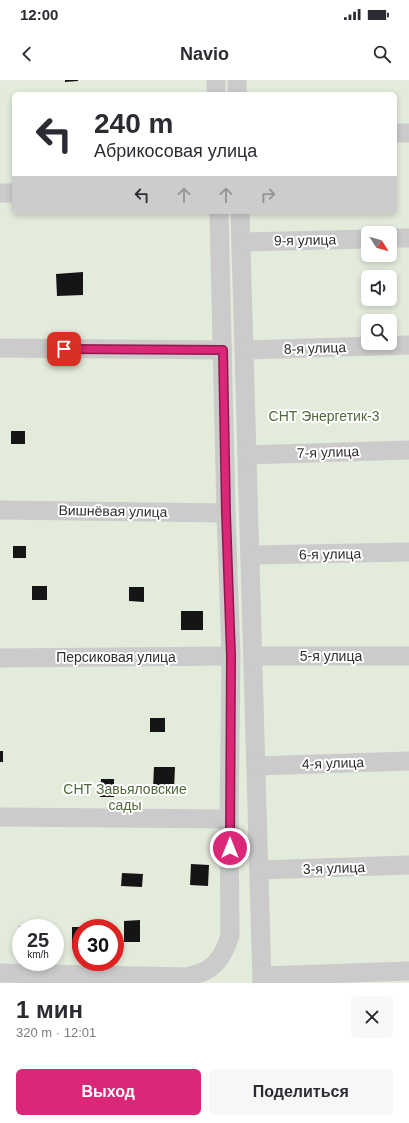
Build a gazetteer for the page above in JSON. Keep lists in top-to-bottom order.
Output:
{
  "streets": {
    "street": [
      "9-я улица",
      "8-я улица",
      "7-я улица",
      "Вишнёвая улица",
      "6-я улица",
      "5-я улица",
      "Персиковая улица",
      "4-я улица",
      "3-я улица"
    ]
  },
  "parks": ["СНТ Энергетик-3", "СНТ Завьяловские сады"],
  "north": "bottom right",
  "page": {
    "status": "12:00",
    "header": "Navio",
    "turn": ["240 m", "Абрикосовая улица"],
    "speed": "25 km/h",
    "limit": "30",
    "heading": ["1 мин", "320 m · 12:01"],
    "buttons": ["Выход", "Поделиться"]
  }
}
